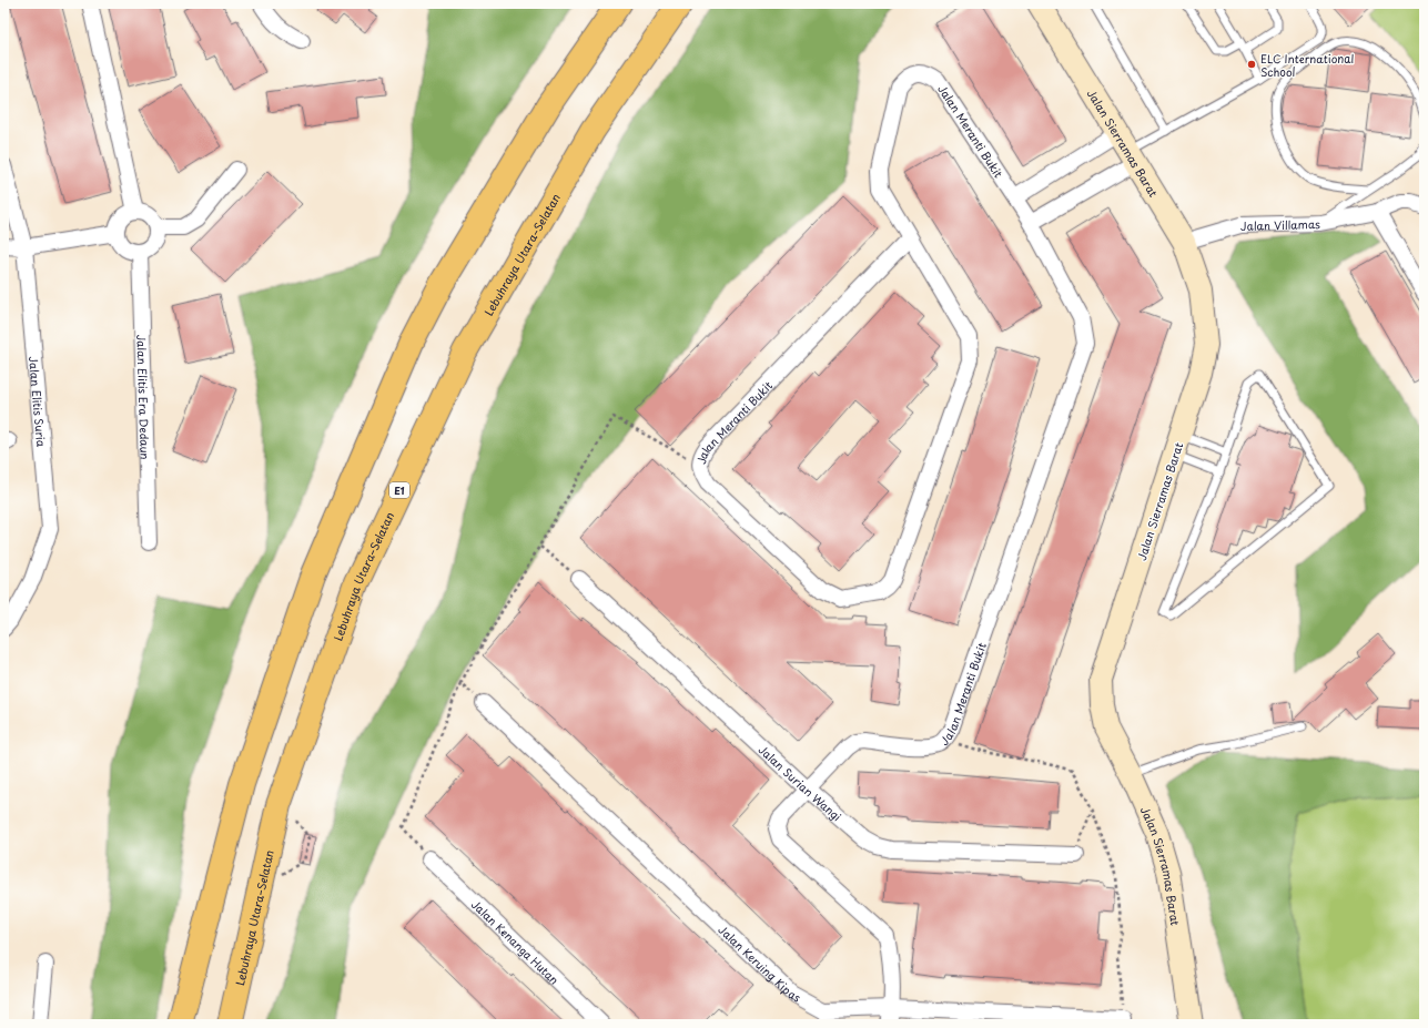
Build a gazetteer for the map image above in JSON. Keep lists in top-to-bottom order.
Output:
{
  "streets": {
    "highway": ["Lebuhraya Utara–Selatan", "E1"],
    "street": [
      "Jalan Meranti Bukit",
      "Jalan Sierramas Barat",
      "Jalan Villamas",
      "Jalan Elitis Era Dedaun",
      "Jalan Elitis Suria",
      "Jalan Surian Wangi",
      "Jalan Kenanga Hutan",
      "Jalan Keruing Kipas"
    ]
  },
  "crossings": [
    ["Jalan Meranti Bukit", "Jalan Surian Wangi"],
    ["Jalan Meranti Bukit", "Jalan Keruing Kipas"],
    ["Jalan Sierramas Barat", "Jalan Villamas"]
  ],
  "places": ["ELC International School"]
}
